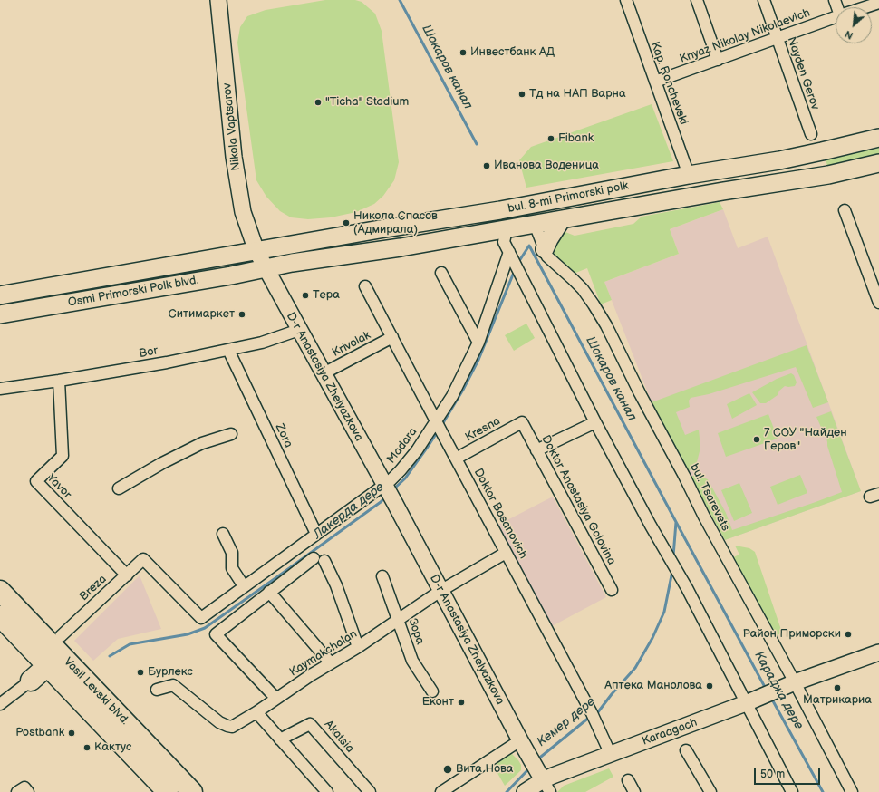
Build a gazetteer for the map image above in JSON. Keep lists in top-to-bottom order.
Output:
{
  "streets": {
    "highway": ["Vasil Levski blvd."],
    "main road": ["bul. 8-mi Primorski polk", "Osmi Primorski Polk blvd."],
    "street": [
      "Knyaz Nikolay Nikolaevich",
      "Nayden Gerov",
      "Kap. Ronchevski",
      "Nikola Vaptsarov",
      "Krivolak",
      "Bor",
      "D-r Anastasiya Zhelyazkova",
      "Kresna",
      "Zora",
      "Madara",
      "Yavor",
      "bul. Tsarevets",
      "Doktor Anastasiya Golovina",
      "Doktor Basanovich",
      "Breza",
      "Зора",
      "Kaymakchalan",
      "Karaagach",
      "Akatsia"
    ]
  },
  "crossings": [
    ["Knyaz Nikolay Nikolaevich", "Nayden Gerov"],
    ["Knyaz Nikolay Nikolaevich", "Kap. Ronchevski"],
    ["Kap. Ronchevski", "bul. 8-mi Primorski polk"],
    ["Nikola Vaptsarov", "bul. 8-mi Primorski polk"],
    ["Nikola Vaptsarov", "Osmi Primorski Polk blvd."],
    ["Nikola Vaptsarov", "D-r Anastasiya Zhelyazkova"],
    ["bul. 8-mi Primorski polk", "Osmi Primorski Polk blvd."],
    ["bul. 8-mi Primorski polk", "D-r Anastasiya Zhelyazkova"],
    ["bul. 8-mi Primorski polk", "bul. Tsarevets"],
    ["Osmi Primorski Polk blvd.", "D-r Anastasiya Zhelyazkova"],
    ["Krivolak", "D-r Anastasiya Zhelyazkova"],
    ["Krivolak", "Doktor Basanovich"],
    ["Bor", "D-r Anastasiya Zhelyazkova"],
    ["Bor", "Zora"],
    ["Bor", "Yavor"],
    ["D-r Anastasiya Zhelyazkova", "Madara"],
    ["D-r Anastasiya Zhelyazkova", "Kaymakchalan"],
    ["D-r Anastasiya Zhelyazkova", "Karaagach"],
    ["Kresna", "Doktor Anastasiya Golovina"],
    ["Kresna", "Doktor Basanovich"],
    ["Zora", "Madara"],
    ["Madara", "Doktor Basanovich"],
    ["Madara", "Breza"],
    ["Yavor", "Breza"],
    ["bul. Tsarevets", "Karaagach"],
    ["Doktor Basanovich", "Kaymakchalan"],
    ["Doktor Basanovich", "Karaagach"],
    ["Breza", "Vasil Levski blvd."],
    ["Зора", "Kaymakchalan"]
  ],
  "water": [
    "Шокаров канал",
    "Лакерда дере",
    "Караджа дере",
    "Кемер дере"
  ],
  "places": [
    "Инвестбанк АД",
    "Тд на НАП Варна",
    "\"Ticha\" Stadium",
    "Fibank",
    "Иванова Воденица",
    "Никола Спасов (Адмирала)",
    "Тера",
    "Ситимаркет",
    "7 СОУ \"Найден Геров\"",
    "Район Приморски",
    "Бурлекс",
    "Аптека Манолова",
    "Матрикариа",
    "Еконт",
    "Postbank",
    "Кактус",
    "Вита Нова"
  ],
  "scale_bar": "50 m",
  "north": "bottom left"
}
